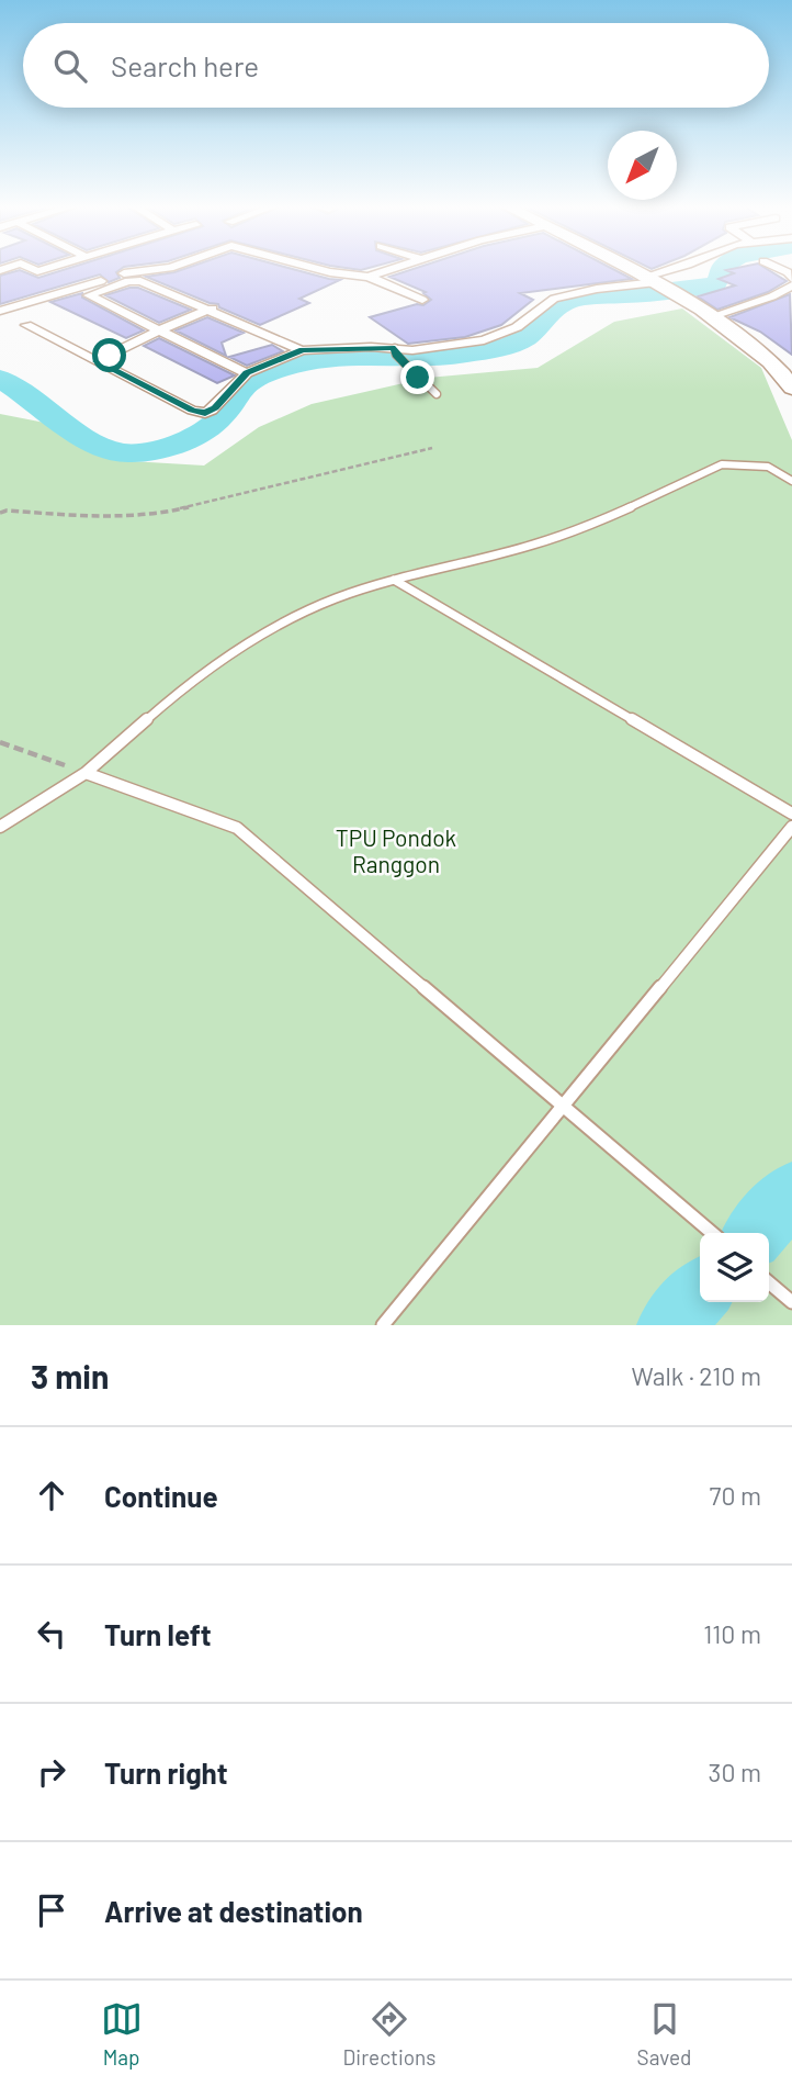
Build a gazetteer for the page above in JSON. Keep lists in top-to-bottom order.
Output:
{
  "parks": ["TPU Pondok Ranggon"],
  "north": "bottom left",
  "page": {
    "search": "Search here",
    "heading": ["3 min", "Walk · 210 m"],
    "list": [
      ["Continue", "70 m"],
      ["Turn left", "110 m"],
      ["Turn right", "30 m"],
      "Arrive at destination"
    ],
    "nav": ["Map", "Directions", "Saved"]
  }
}
